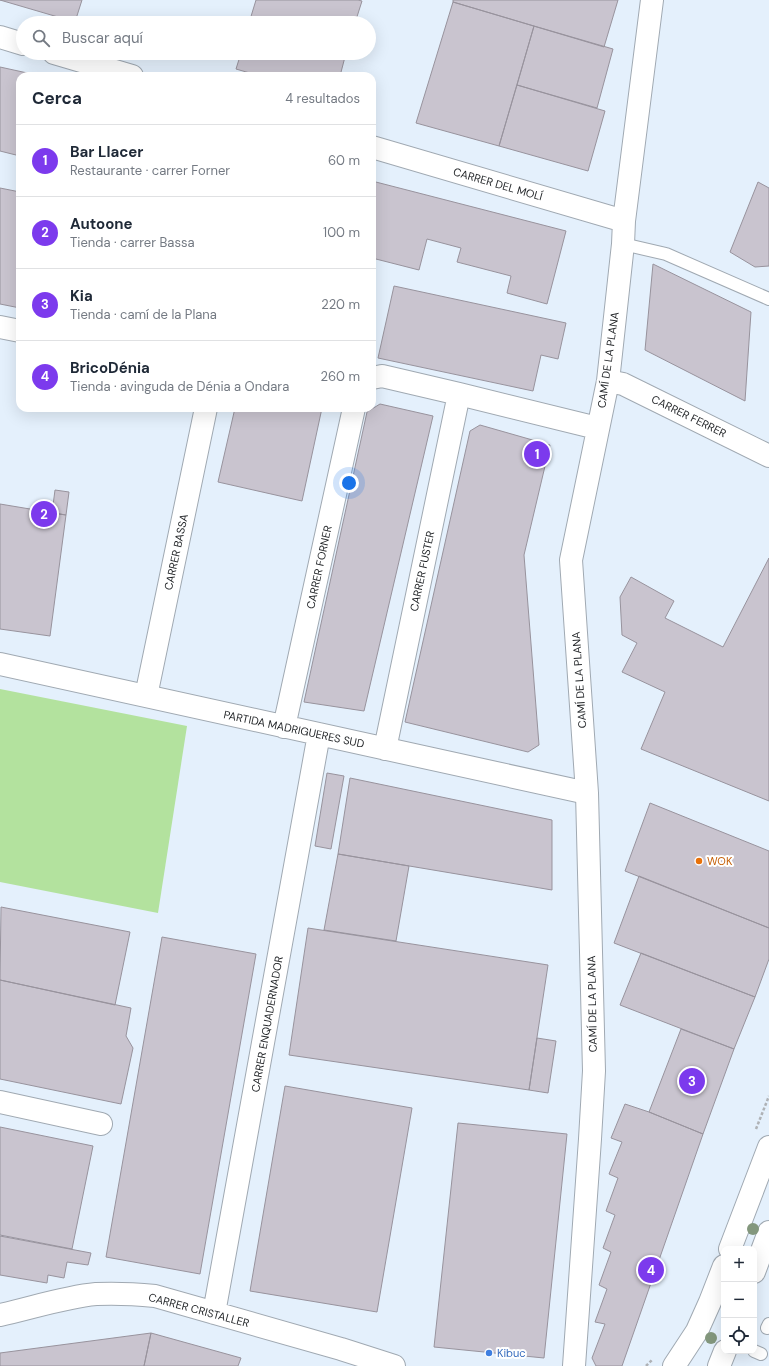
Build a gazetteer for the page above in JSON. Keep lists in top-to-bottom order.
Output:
{
  "streets": {
    "street": [
      "CARRER DEL MOLÍ",
      "CAMÍ DE LA PLANA",
      "CARRER FERRER",
      "CARRER BASSA",
      "CARRER FORNER",
      "CARRER FUSTER",
      "PARTIDA MADRIGUERES SUD",
      "CARRER ENQUADERNADOR",
      "CARRER CRISTALLER"
    ]
  },
  "crossings": [
    ["CARRER DEL MOLÍ", "CAMÍ DE LA PLANA"],
    ["CAMÍ DE LA PLANA", "CARRER FERRER"],
    ["CAMÍ DE LA PLANA", "PARTIDA MADRIGUERES SUD"],
    ["CARRER BASSA", "PARTIDA MADRIGUERES SUD"],
    ["CARRER FORNER", "PARTIDA MADRIGUERES SUD"],
    ["CARRER FUSTER", "PARTIDA MADRIGUERES SUD"],
    ["PARTIDA MADRIGUERES SUD", "CARRER ENQUADERNADOR"],
    ["CARRER ENQUADERNADOR", "CARRER CRISTALLER"]
  ],
  "places": ["WOK", "Kibuc"],
  "page": {
    "search": "Buscar aquí",
    "heading": ["Cerca", "4 resultados"],
    "list": [
      {
        "mark": "1",
        "name": "Bar Llacer",
        "note": "Restaurante · carrer Forner",
        "value": "60 m"
      },
      {
        "mark": "2",
        "name": "Autoone",
        "note": "Tienda · carrer Bassa",
        "value": "100 m"
      },
      {
        "mark": "3",
        "name": "Kia",
        "note": "Tienda · camí de la Plana",
        "value": "220 m"
      },
      {
        "mark": "4",
        "name": "BricoDénia",
        "note": "Tienda · avinguda de Dénia a Ondara",
        "value": "260 m"
      }
    ],
    "pins": [
      "1",
      "2",
      "3",
      "4"
    ],
    "map_buttons": ["+", "−"]
  }
}
